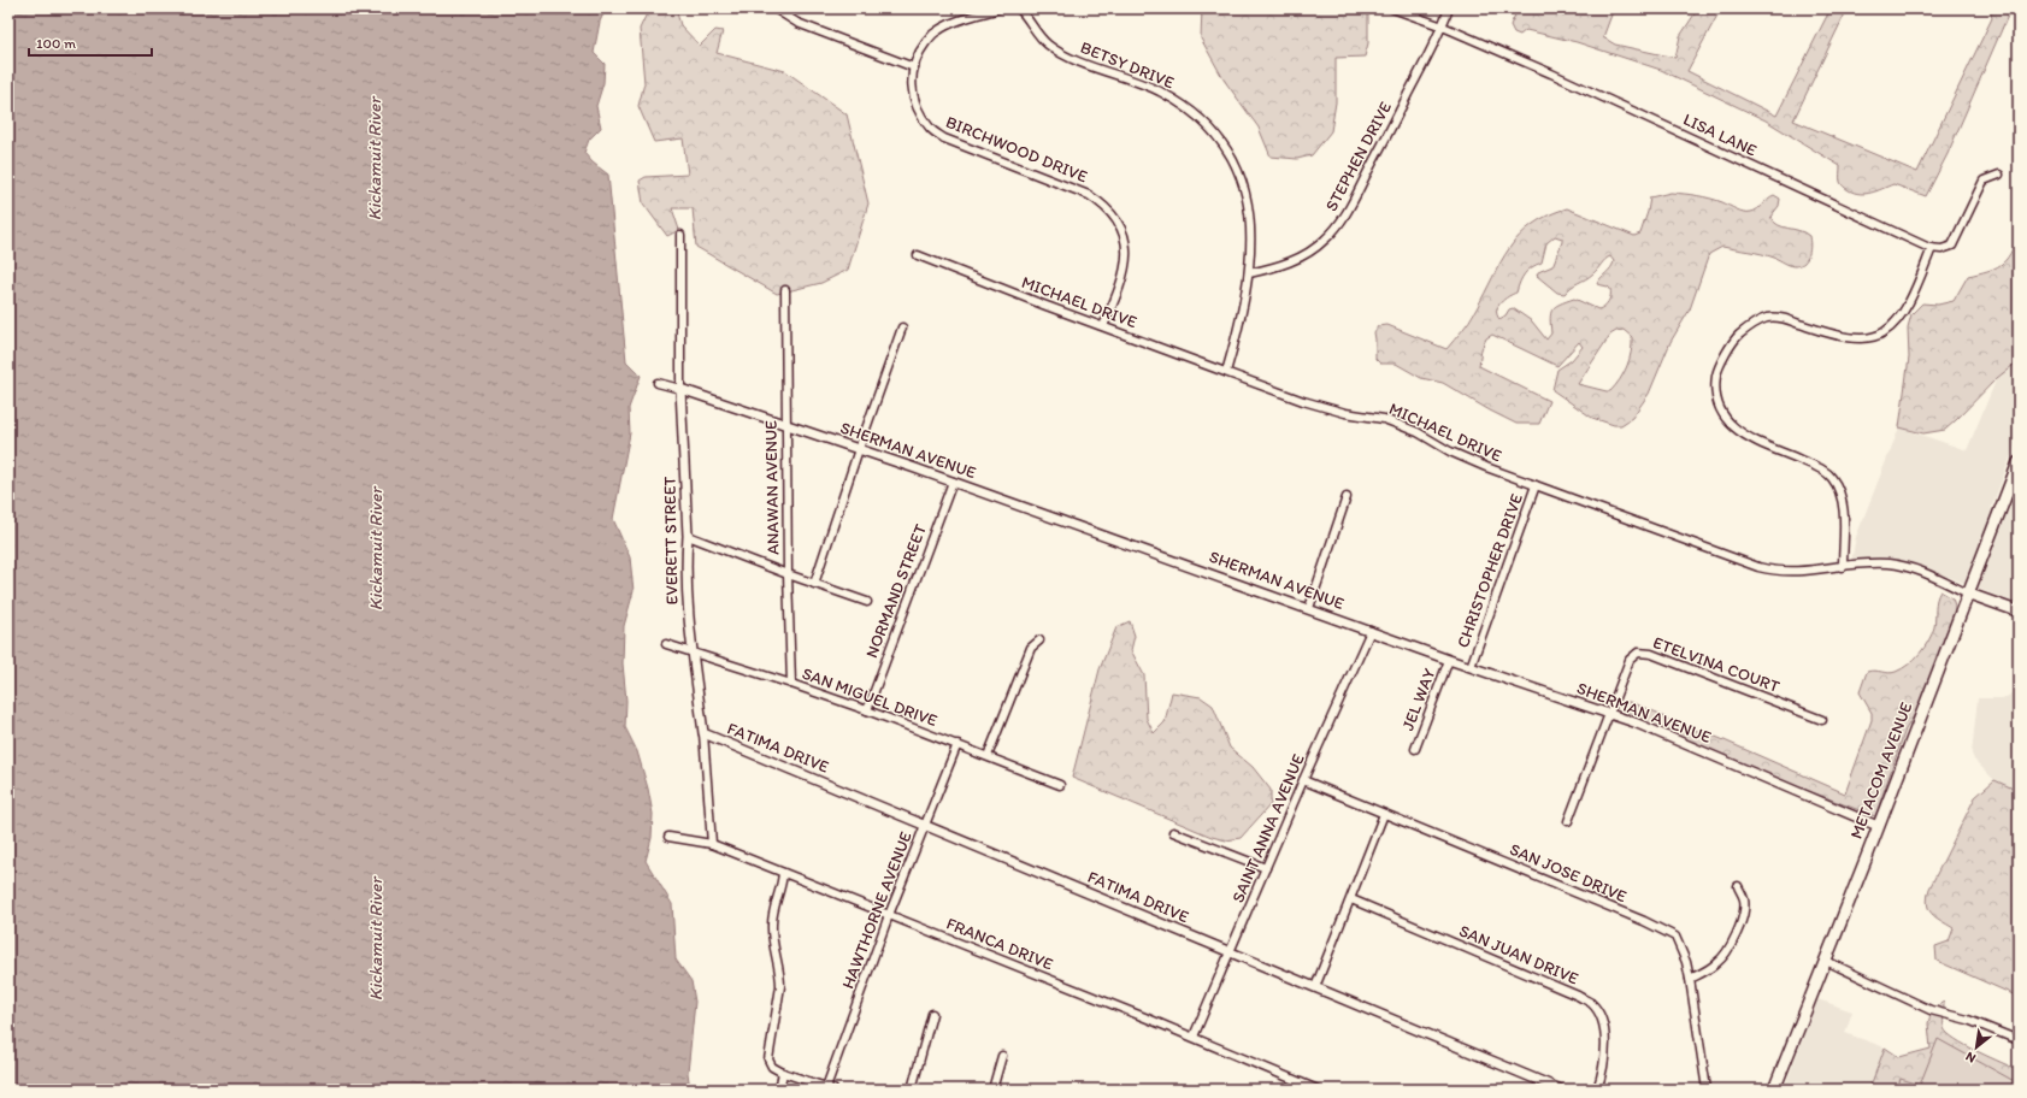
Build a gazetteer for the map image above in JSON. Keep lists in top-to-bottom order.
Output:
{
  "streets": {
    "main road": ["METACOM AVENUE"],
    "street": [
      "BETSY DRIVE",
      "LISA LANE",
      "BIRCHWOOD DRIVE",
      "STEPHEN DRIVE",
      "MICHAEL DRIVE",
      "SHERMAN AVENUE",
      "ANAWAN AVENUE",
      "EVERETT STREET",
      "CHRISTOPHER DRIVE",
      "NORMAND STREET",
      "ETELVINA COURT",
      "SAN MIGUEL DRIVE",
      "JEL WAY",
      "FATIMA DRIVE",
      "SAINT ANNA AVENUE",
      "SAN JOSE DRIVE",
      "HAWTHORNE AVENUE",
      "FRANCA DRIVE",
      "SAN JUAN DRIVE"
    ]
  },
  "crossings": [
    ["BETSY DRIVE", "STEPHEN DRIVE"],
    ["BETSY DRIVE", "MICHAEL DRIVE"],
    ["LISA LANE", "STEPHEN DRIVE"],
    ["BIRCHWOOD DRIVE", "MICHAEL DRIVE"],
    ["MICHAEL DRIVE", "CHRISTOPHER DRIVE"],
    ["MICHAEL DRIVE", "METACOM AVENUE"],
    ["SHERMAN AVENUE", "ANAWAN AVENUE"],
    ["SHERMAN AVENUE", "EVERETT STREET"],
    ["SHERMAN AVENUE", "CHRISTOPHER DRIVE"],
    ["SHERMAN AVENUE", "NORMAND STREET"],
    ["SHERMAN AVENUE", "ETELVINA COURT"],
    ["SHERMAN AVENUE", "JEL WAY"],
    ["SHERMAN AVENUE", "METACOM AVENUE"],
    ["SHERMAN AVENUE", "SAINT ANNA AVENUE"],
    ["ANAWAN AVENUE", "SAN MIGUEL DRIVE"],
    ["EVERETT STREET", "SAN MIGUEL DRIVE"],
    ["EVERETT STREET", "FATIMA DRIVE"],
    ["EVERETT STREET", "FRANCA DRIVE"],
    ["NORMAND STREET", "SAN MIGUEL DRIVE"],
    ["SAN MIGUEL DRIVE", "HAWTHORNE AVENUE"],
    ["FATIMA DRIVE", "SAINT ANNA AVENUE"],
    ["FATIMA DRIVE", "HAWTHORNE AVENUE"],
    ["SAINT ANNA AVENUE", "SAN JOSE DRIVE"],
    ["SAINT ANNA AVENUE", "FRANCA DRIVE"],
    ["HAWTHORNE AVENUE", "FRANCA DRIVE"]
  ],
  "water": ["Kickamuit River"],
  "scale_bar": "100 m",
  "north": "bottom left"
}
